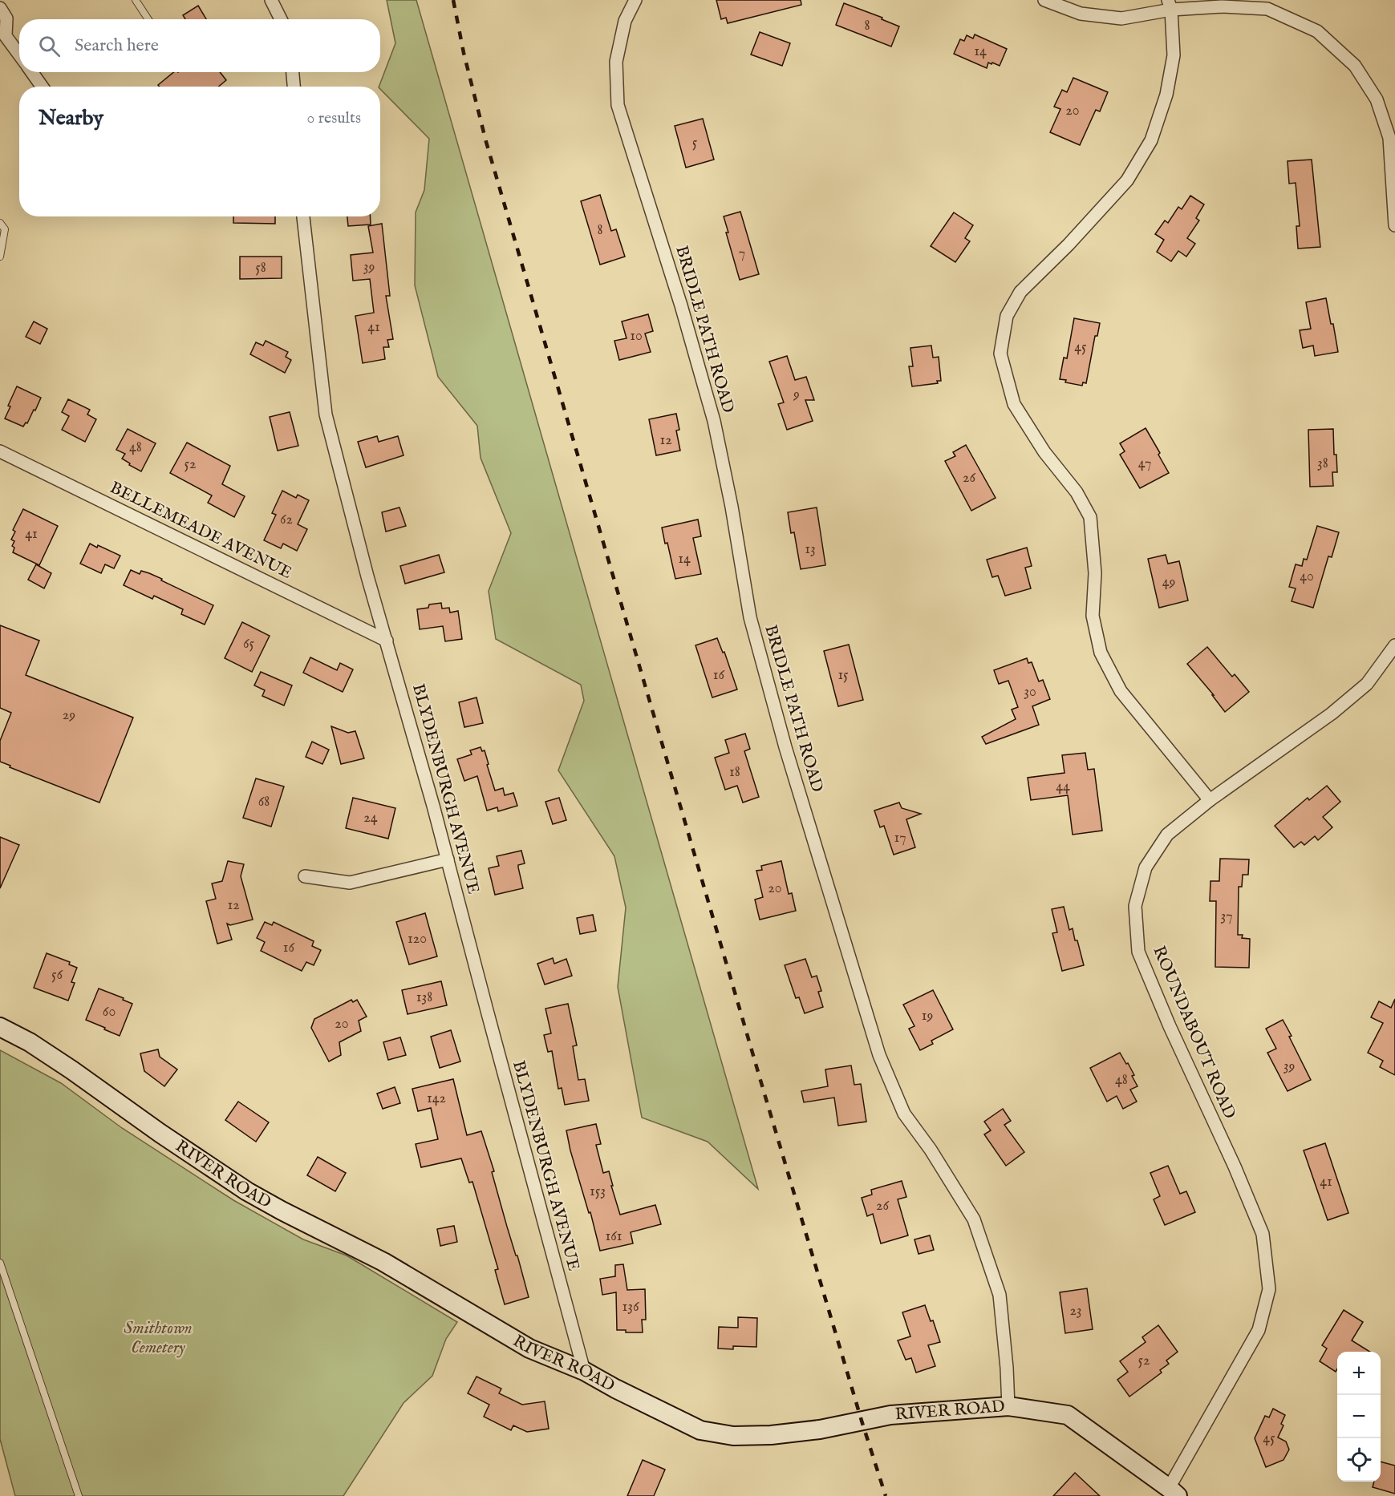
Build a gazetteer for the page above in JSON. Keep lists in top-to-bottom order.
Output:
{
  "streets": {
    "street": [
      "BRIDLE PATH ROAD",
      "BELLEMEADE AVENUE",
      "BLYDENBURGH AVENUE",
      "ROUNDABOUT ROAD",
      "RIVER ROAD"
    ]
  },
  "crossings": [
    ["BRIDLE PATH ROAD", "RIVER ROAD"],
    ["BELLEMEADE AVENUE", "BLYDENBURGH AVENUE"],
    ["BLYDENBURGH AVENUE", "RIVER ROAD"],
    ["ROUNDABOUT ROAD", "RIVER ROAD"]
  ],
  "parks": ["Smithtown Cemetery"],
  "house_numbers": [
    "8",
    "14",
    "20",
    "5",
    "8",
    "7",
    "39",
    "58",
    "41",
    "10",
    "45",
    "9",
    "12",
    "48",
    "47",
    "38",
    "52",
    "26",
    "62",
    "41",
    "13",
    "14",
    "40",
    "49",
    "65",
    "16",
    "15",
    "30",
    "29",
    "18",
    "44",
    "68",
    "24",
    "17",
    "20",
    "12",
    "37",
    "120",
    "16",
    "56",
    "138",
    "60",
    "19",
    "20",
    "39",
    "48",
    "142",
    "41",
    "153",
    "26",
    "161",
    "136",
    "23",
    "52",
    "45"
  ],
  "page": {
    "search": "Search here",
    "heading": ["Nearby", "0 results"],
    "map_buttons": ["+", "−"]
  }
}
